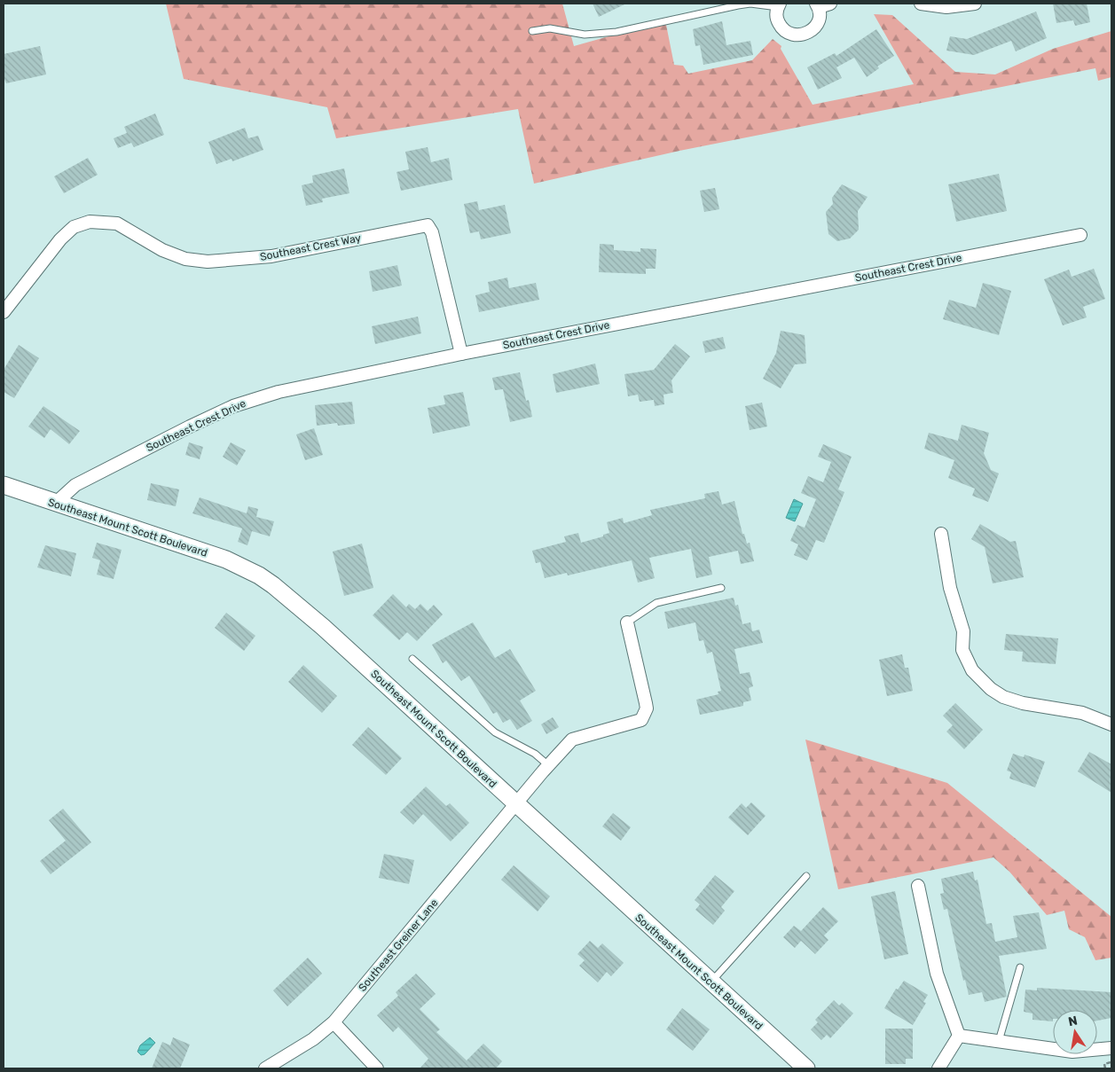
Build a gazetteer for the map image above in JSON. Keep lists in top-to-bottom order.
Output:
{
  "streets": {
    "main road": ["Southeast Mount Scott Boulevard"],
    "street": ["Southeast Crest Way", "Southeast Crest Drive", "Southeast Greiner Lane"]
  },
  "crossings": [
    ["Southeast Crest Way", "Southeast Crest Drive"],
    ["Southeast Crest Drive", "Southeast Mount Scott Boulevard"],
    ["Southeast Mount Scott Boulevard", "Southeast Greiner Lane"]
  ],
  "north": "top"
}
